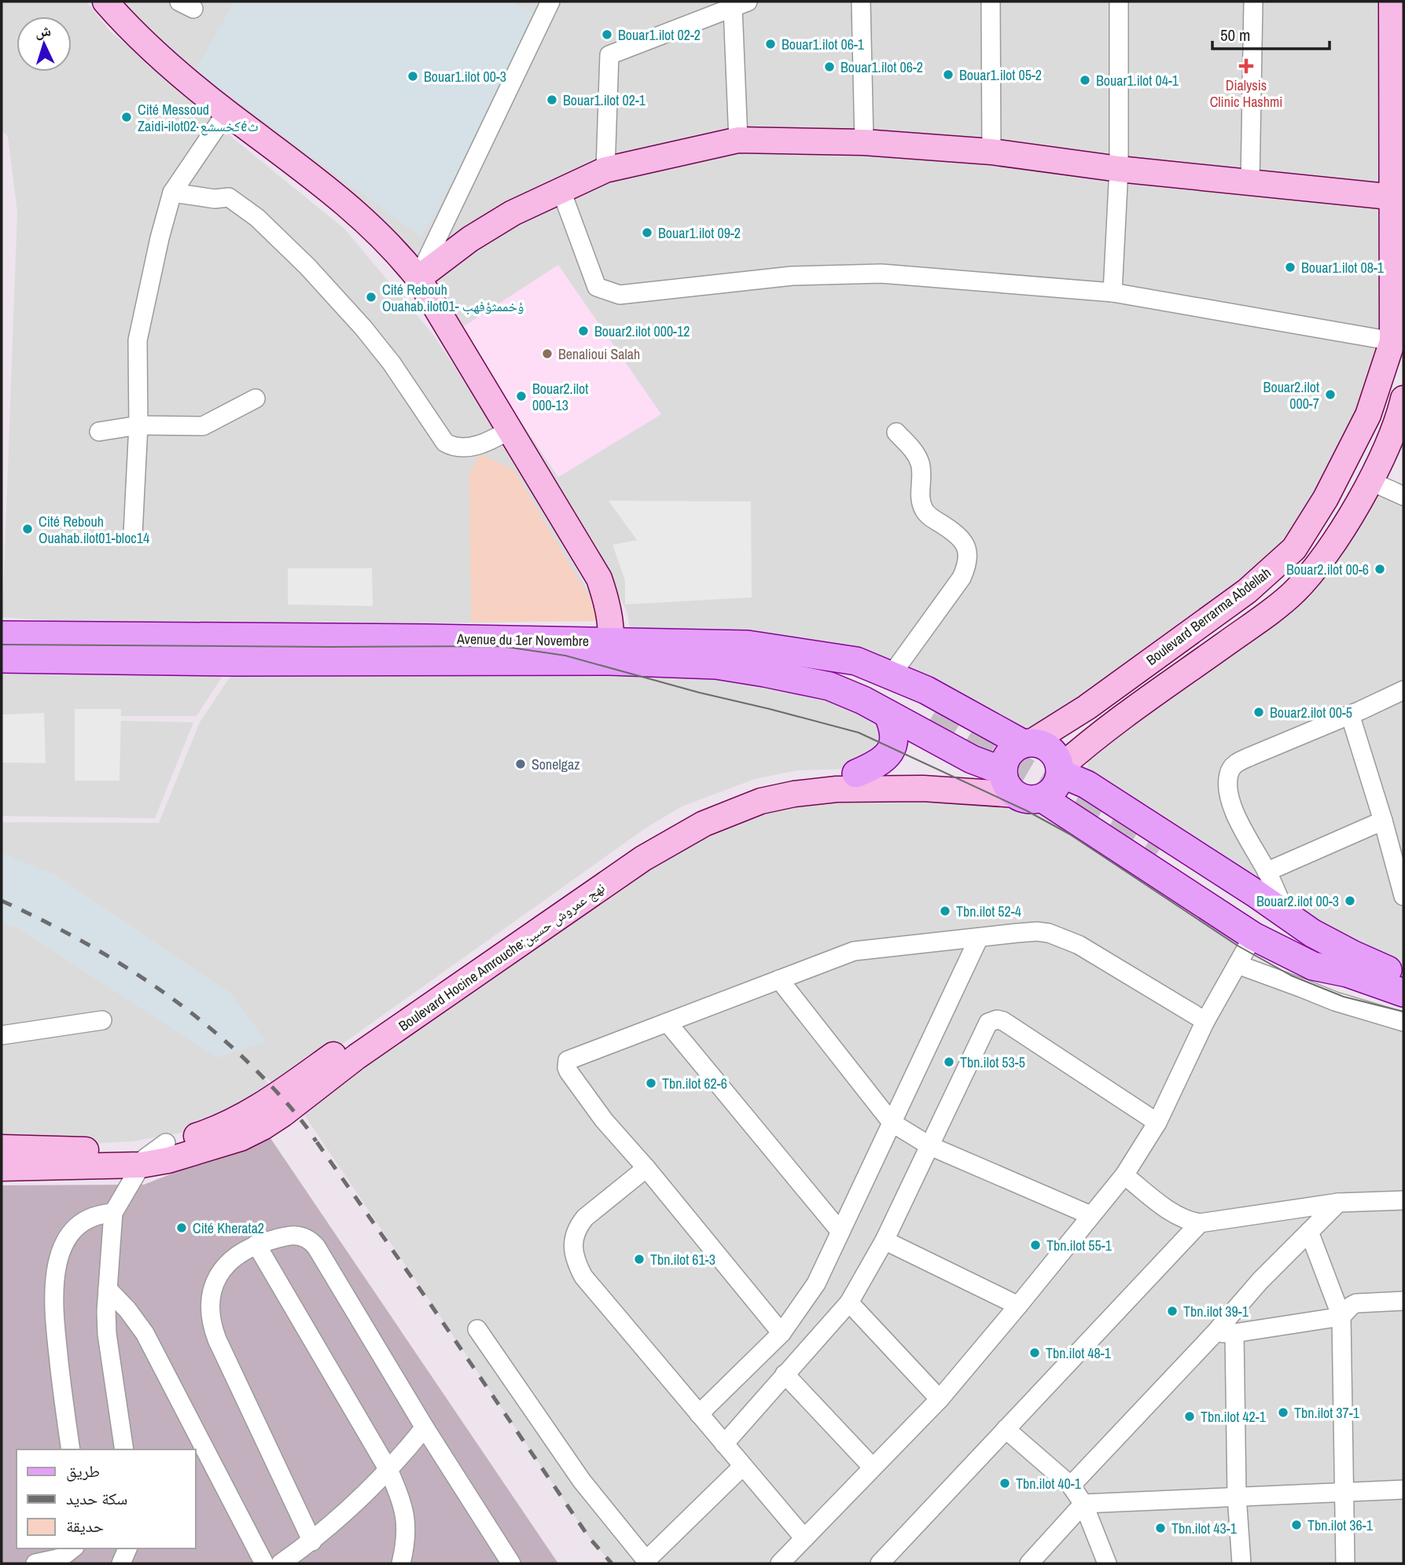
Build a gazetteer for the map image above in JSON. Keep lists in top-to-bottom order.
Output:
{
  "streets": {
    "main road": ["Boulevard Berrarma Abdellah", "Avenue du 1er Novembre", "Boulevard Hocine Amrouche;نهج عمروش حسين"]
  },
  "crossings": [
    ["Boulevard Berrarma Abdellah", "Avenue du 1er Novembre"],
    ["Boulevard Berrarma Abdellah", "Boulevard Hocine Amrouche;نهج عمروش حسين"],
    ["Avenue du 1er Novembre", "Boulevard Hocine Amrouche;نهج عمروش حسين"]
  ],
  "places": {
    "other": [
      "Bouar1.ilot 02-2",
      "Bouar1.ilot 06-1",
      "Bouar1.ilot 06-2",
      "Bouar1.ilot 05-2",
      "Bouar1.ilot 00-3",
      "Bouar1.ilot 04-1",
      "Bouar1.ilot 02-1",
      "Cité Messoud Zaidi-ilot02-كخسشعéث",
      "Bouar1.ilot 09-2",
      "Bouar1.ilot 08-1",
      "Cité Rebouh Ouahab.ilot01- ؤخممثؤفهب",
      "Bouar2.ilot 000-12",
      "Benalioui Salah",
      "Bouar2.ilot 000-7",
      "Bouar2.ilot 000-13",
      "Cité Rebouh Ouahab.ilot01-bloc14",
      "Bouar2.ilot 00-6",
      "Bouar2.ilot 00-5",
      "Sonelgaz",
      "Bouar2.ilot 00-3",
      "Tbn.ilot 52-4",
      "Tbn.ilot 53-5",
      "Tbn.ilot 62-6",
      "Cité Kherata2",
      "Tbn.ilot 55-1",
      "Tbn.ilot 61-3",
      "Tbn.ilot 39-1",
      "Tbn.ilot 48-1",
      "Tbn.ilot 37-1",
      "Tbn.ilot 42-1",
      "Tbn.ilot 40-1",
      "Tbn.ilot 36-1",
      "Tbn.ilot 43-1"
    ],
    "health": ["Dialysis Clinic Hashmi"]
  },
  "legend": ["طريق", "سكة حديد", "حديقة"],
  "scale_bar": "50 m",
  "north": "top"
}
